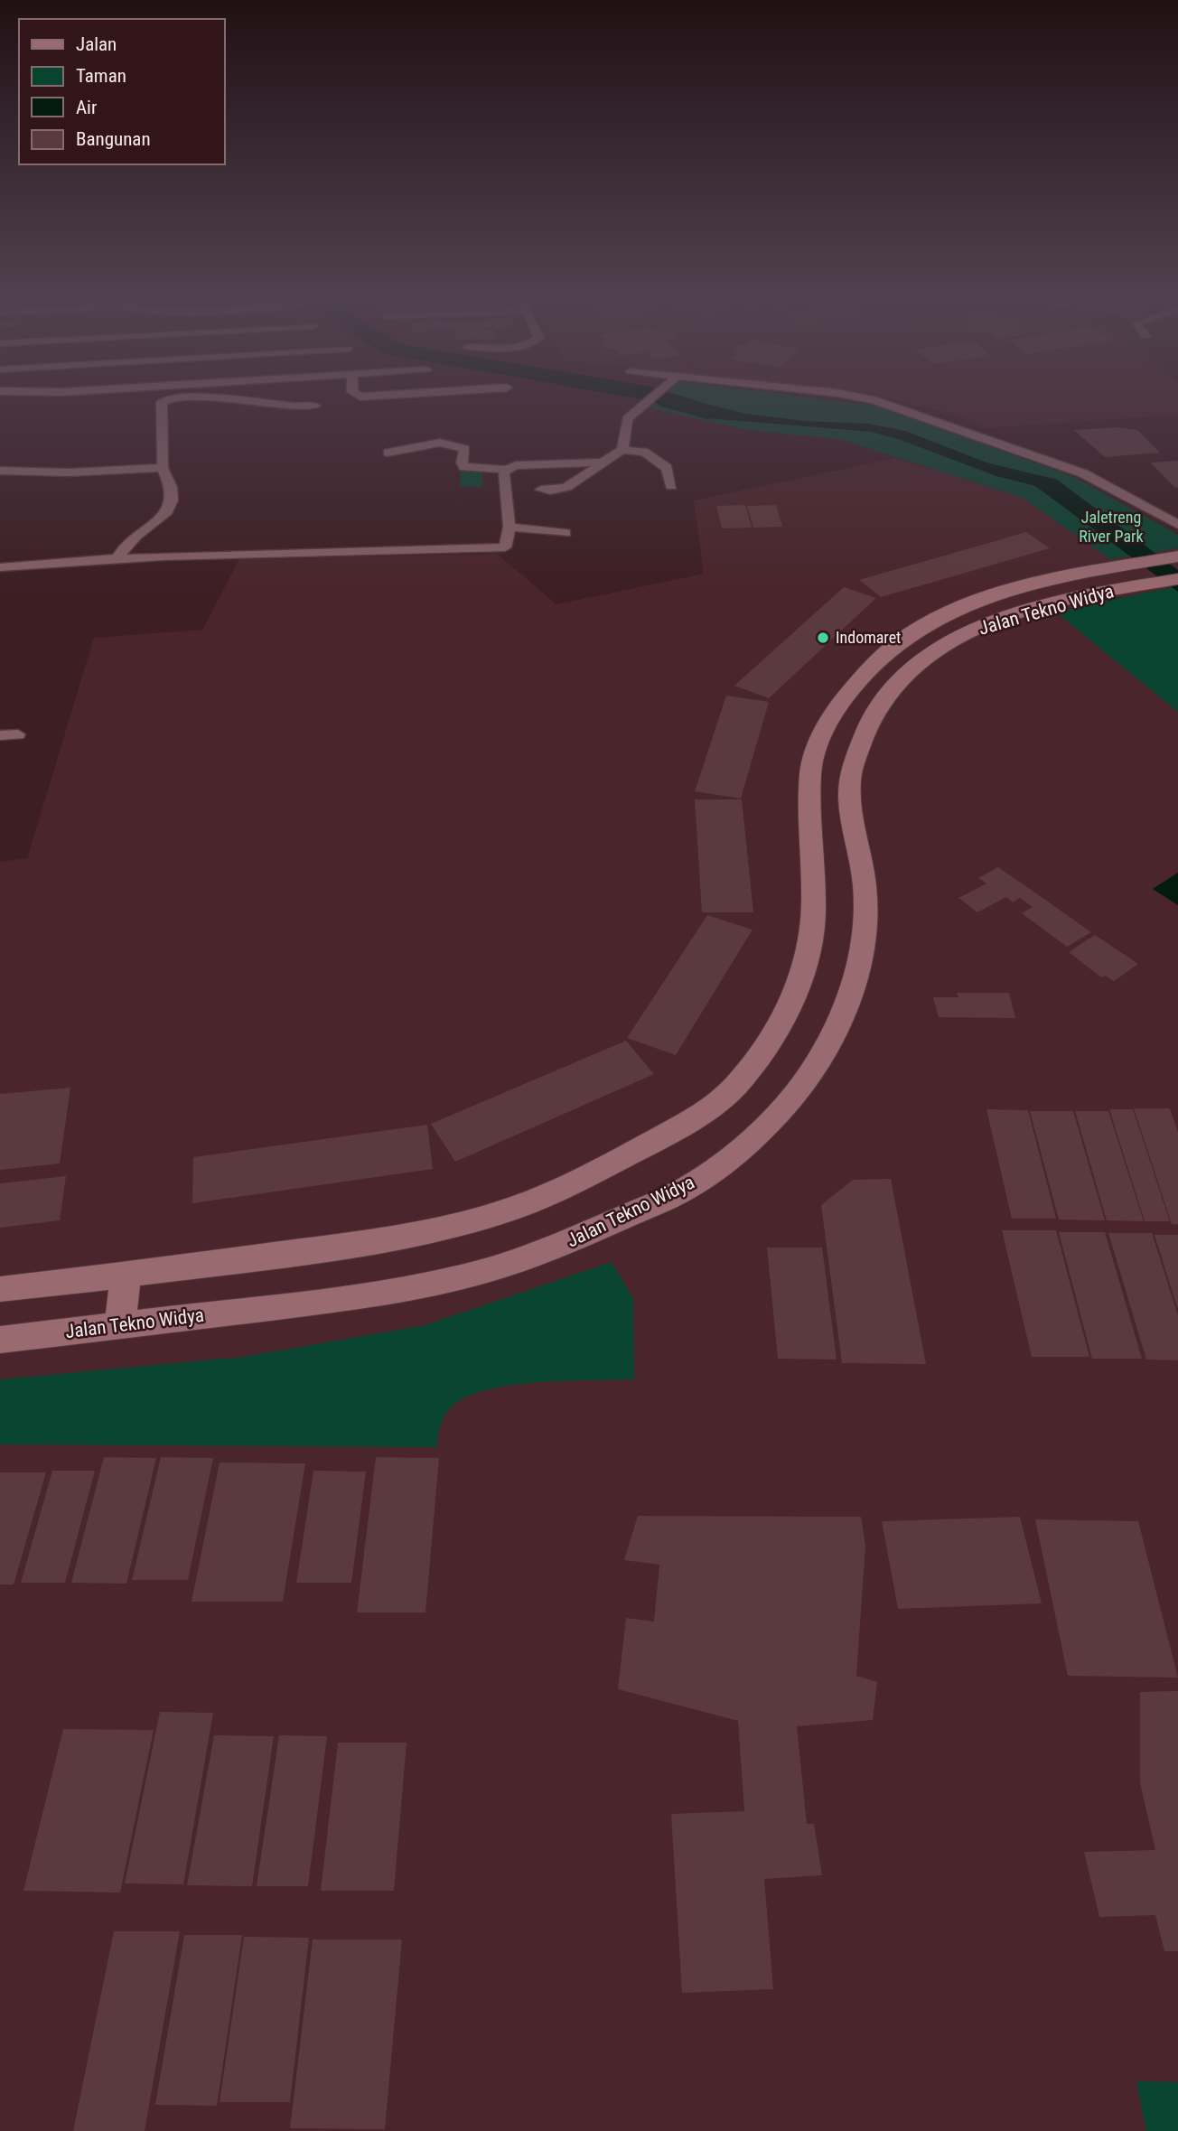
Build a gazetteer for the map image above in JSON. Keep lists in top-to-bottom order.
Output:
{
  "streets": {
    "main road": ["Jalan Tekno Widya"]
  },
  "parks": ["Jaletreng River Park"],
  "places": ["Indomaret"],
  "legend": [
    "Jalan",
    "Taman",
    "Air",
    "Bangunan"
  ]
}
